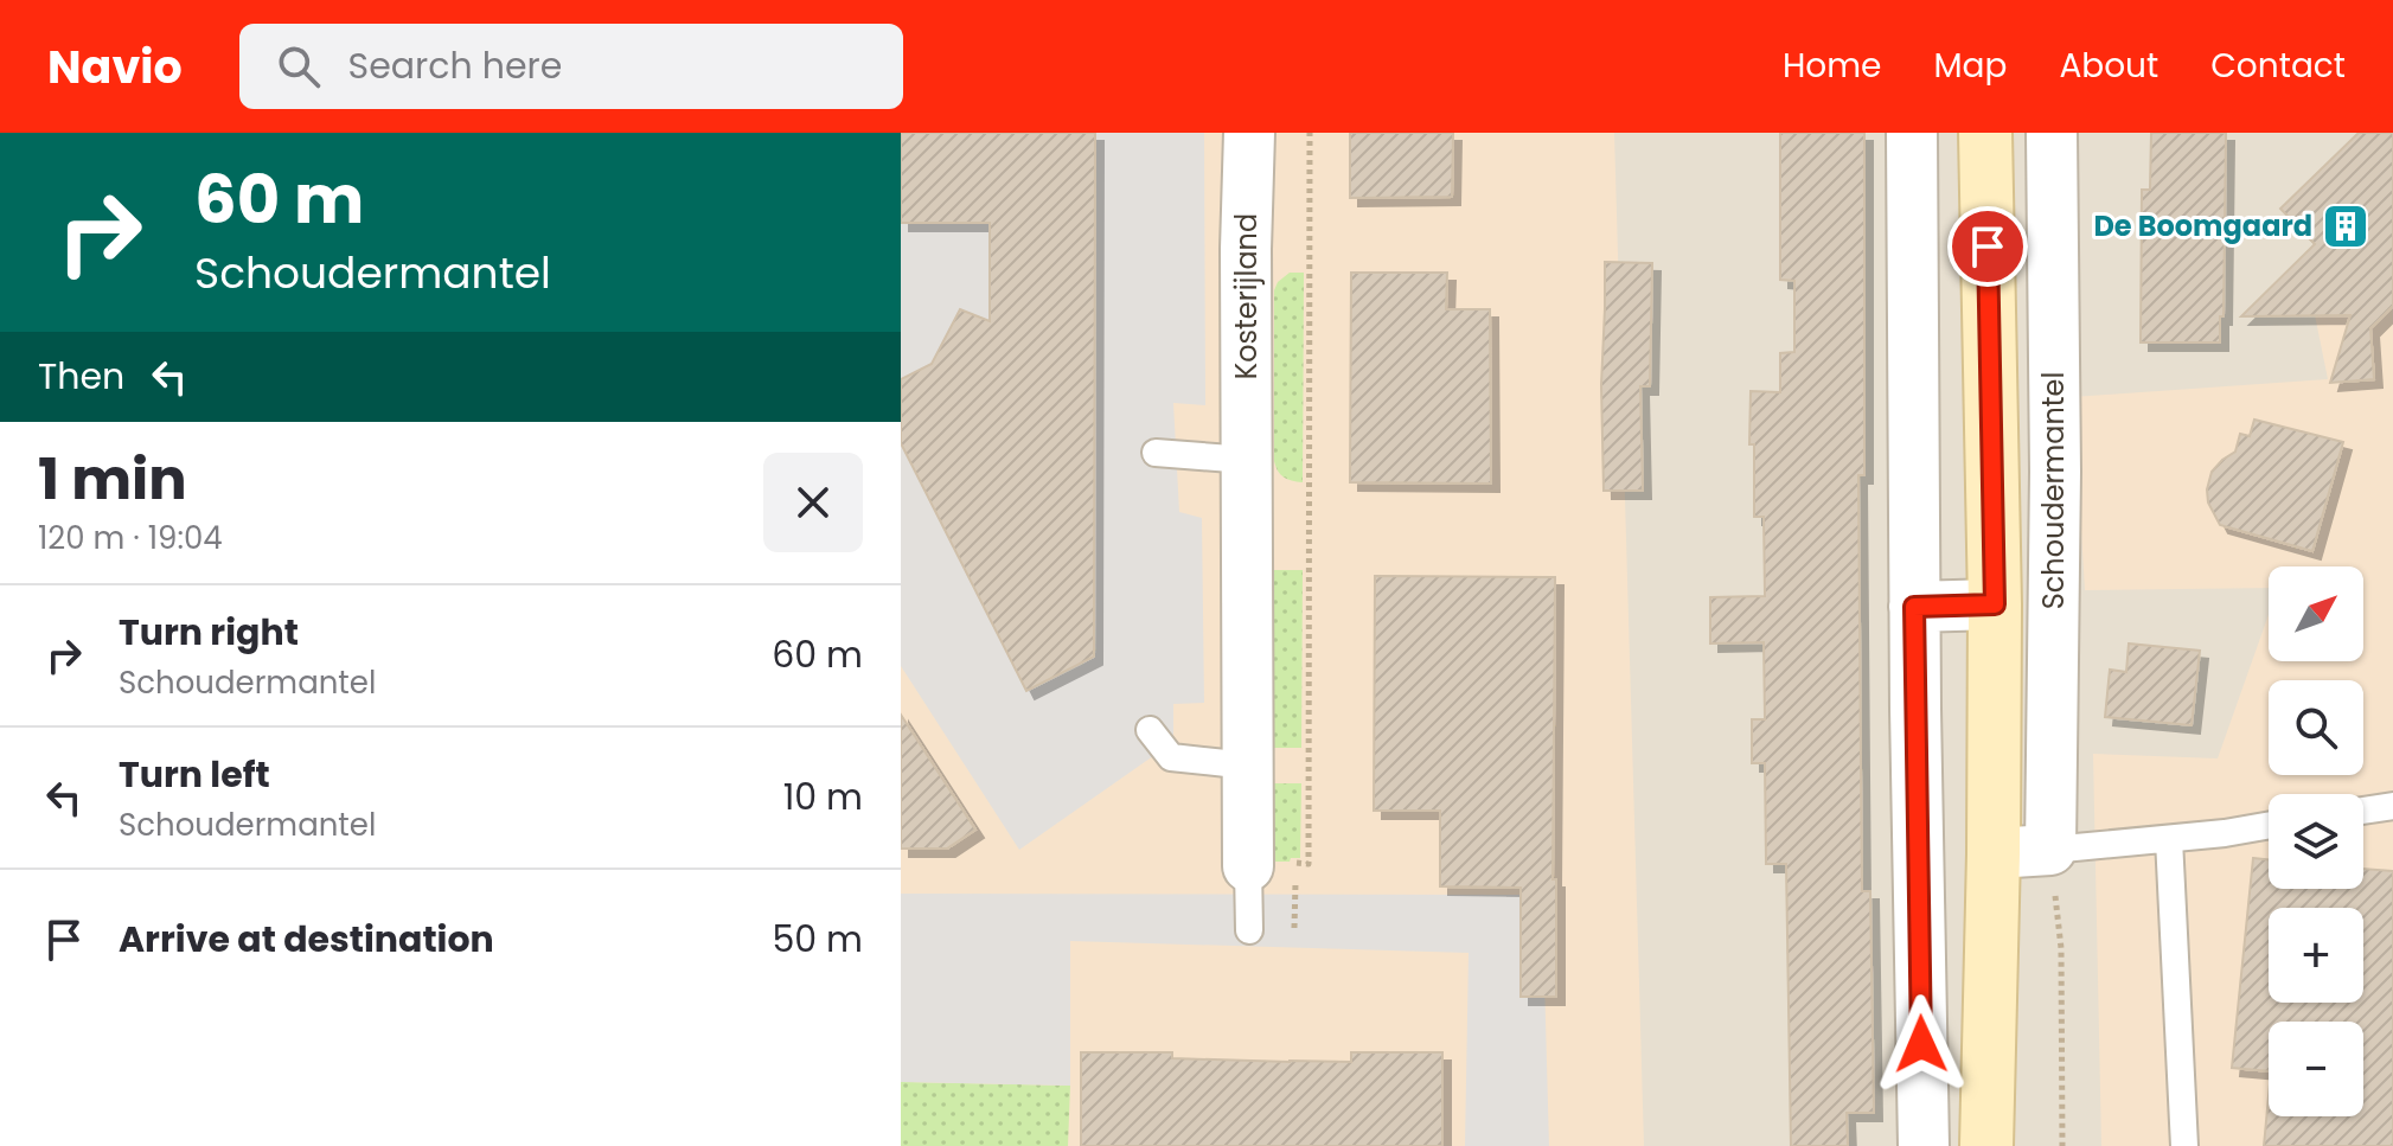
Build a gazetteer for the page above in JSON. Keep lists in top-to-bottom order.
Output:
{
  "streets": {
    "street": ["Kosterijland", "Schoudermantel"]
  },
  "places": {
    "building": ["De Boomgaard"]
  },
  "north": "top right",
  "page": {
    "header": "Navio",
    "search": "Search here",
    "nav": [
      "Home",
      "Map",
      "About",
      "Contact"
    ],
    "turn": ["60 m", "Schoudermantel"],
    "then": "Then",
    "heading": ["1 min", "120 m · 19:04"],
    "map_buttons": ["+", "−"],
    "list": [
      {
        "name": "Turn right",
        "note": "Schoudermantel",
        "value": "60 m"
      },
      {
        "name": "Turn left",
        "note": "Schoudermantel",
        "value": "10 m"
      },
      {
        "name": "Arrive at destination",
        "value": "50 m"
      }
    ]
  }
}
